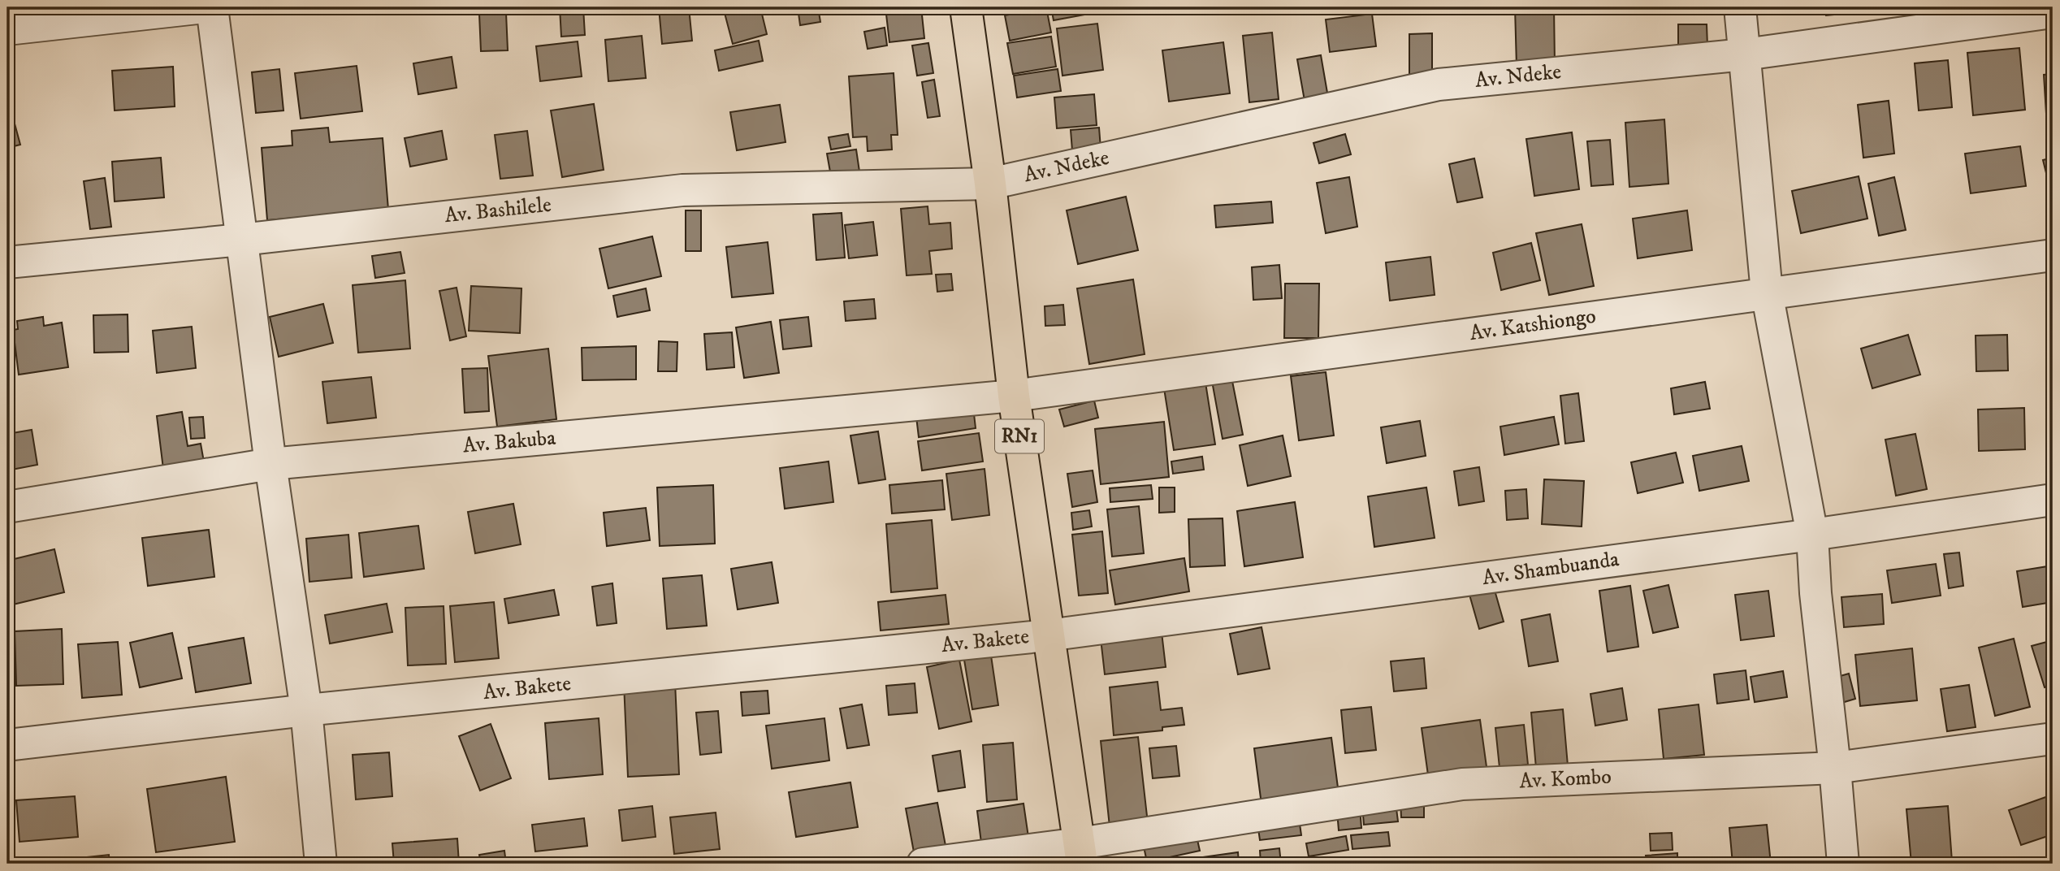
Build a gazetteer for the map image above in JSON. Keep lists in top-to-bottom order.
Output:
{
  "streets": {
    "highway": ["RN1"],
    "street": [
      "Av. Ndeke",
      "Av. Bashilele",
      "Av. Katshiongo",
      "Av. Bakuba",
      "Av. Shambuanda",
      "Av. Bakete",
      "Av. Kombo"
    ]
  },
  "crossings": [
    ["Av. Ndeke", "Av. Bashilele"],
    ["Av. Ndeke", "RN1"],
    ["Av. Bashilele", "RN1"],
    ["Av. Katshiongo", "RN1"],
    ["Av. Katshiongo", "Av. Bakuba"],
    ["RN1", "Av. Bakuba"],
    ["RN1", "Av. Shambuanda"],
    ["RN1", "Av. Bakete"],
    ["RN1", "Av. Kombo"],
    ["Av. Shambuanda", "Av. Bakete"]
  ]
}
